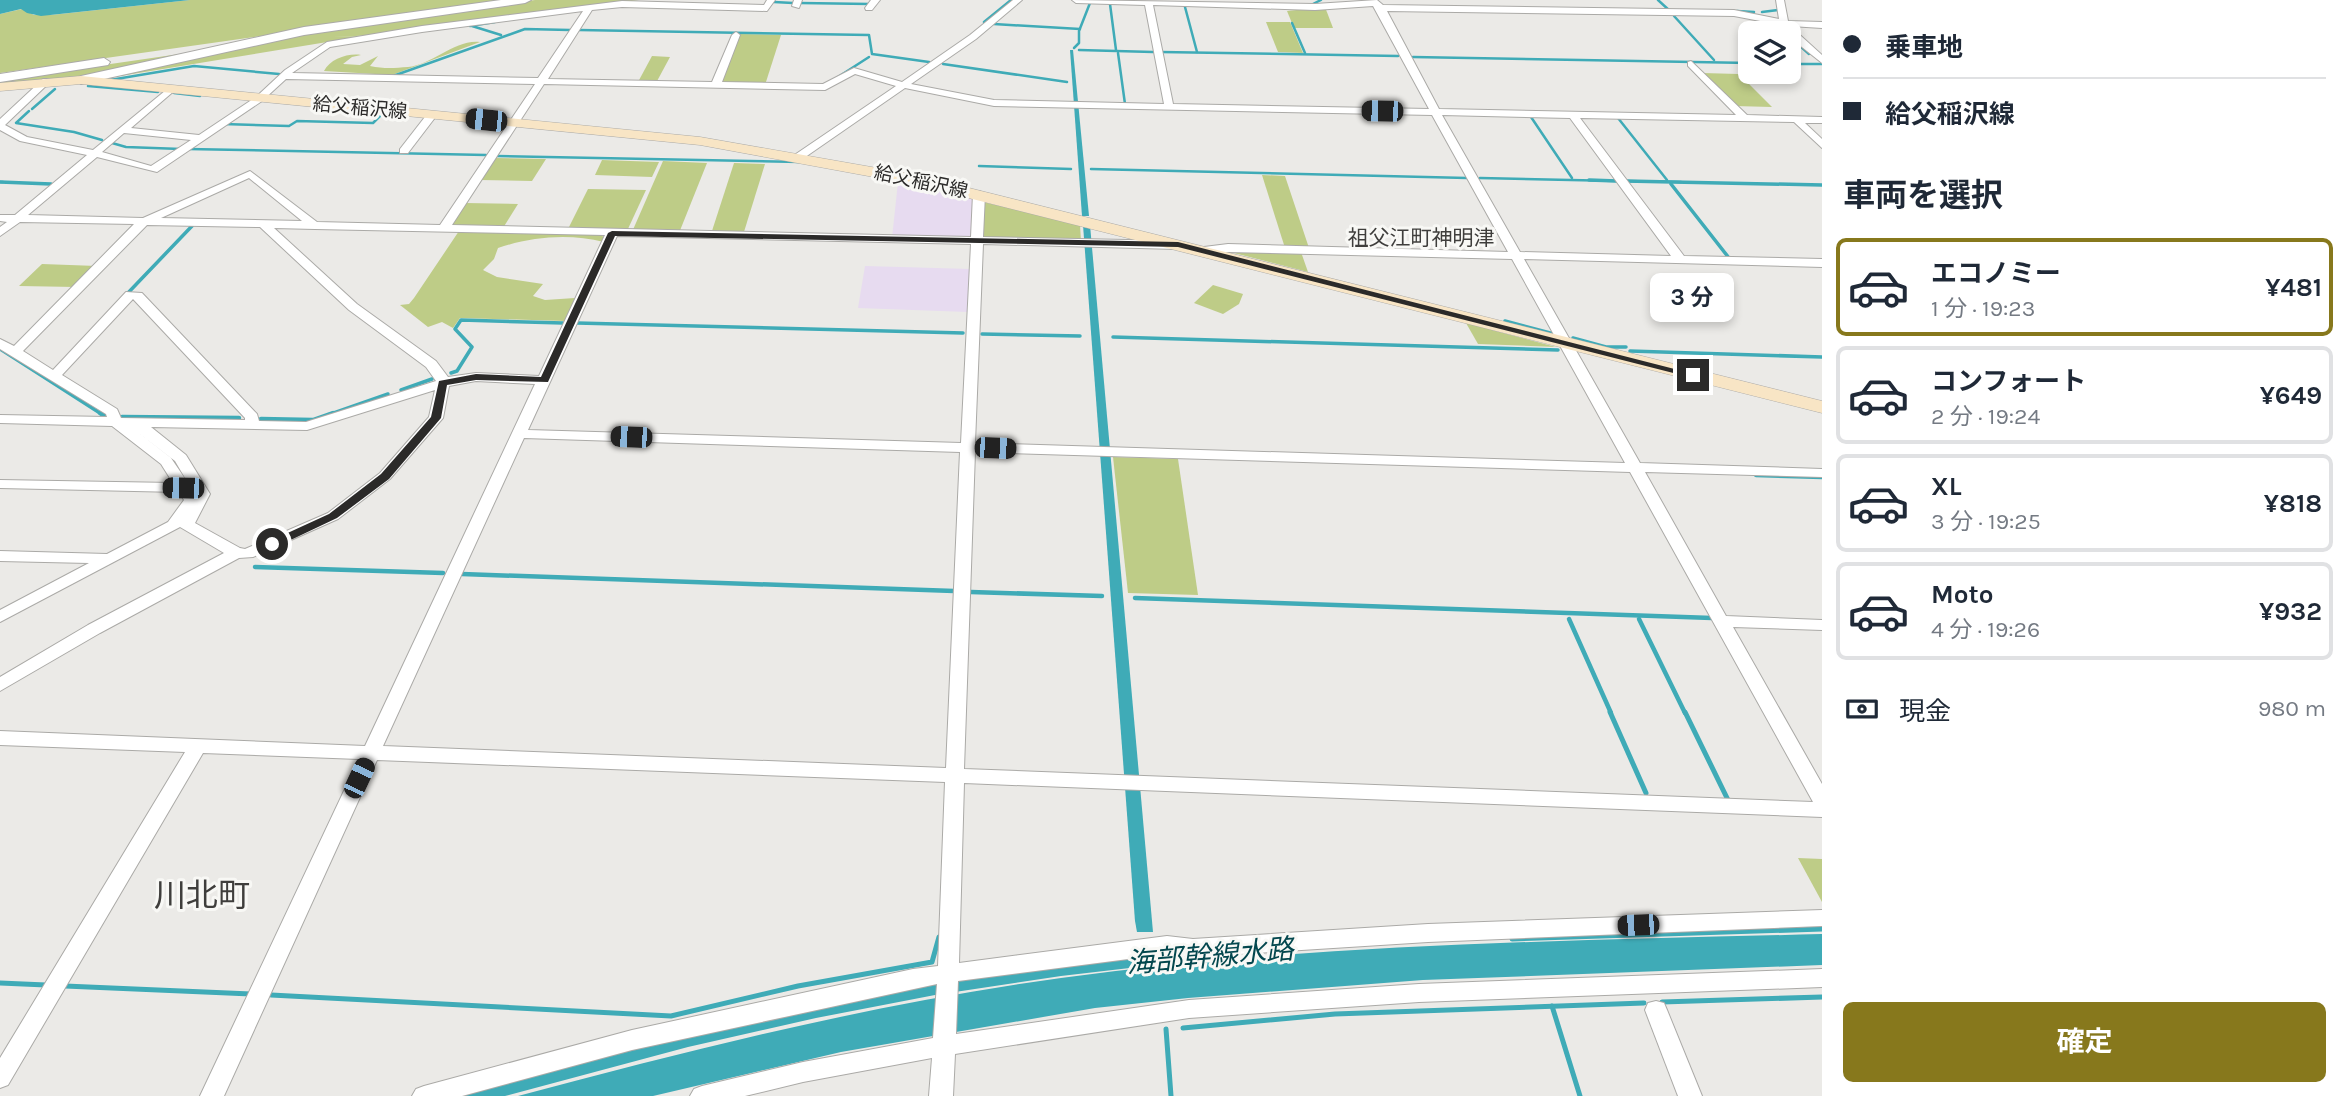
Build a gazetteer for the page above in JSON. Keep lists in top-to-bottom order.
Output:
{
  "streets": {
    "main road": ["給父稲沢線"]
  },
  "districts": ["祖父江町神明津", "川北町"],
  "water": ["海部幹線水路"],
  "page": {
    "banner": ["乗車地", "給父稲沢線"],
    "heading": "車両を選択",
    "list": [
      {
        "name": "エコノミー",
        "note": "1 分 · 19:23",
        "value": "¥481"
      },
      {
        "name": "コンフォート",
        "note": "2 分 · 19:24",
        "value": "¥649"
      },
      {
        "name": "XL",
        "note": "3 分 · 19:25",
        "value": "¥818"
      },
      {
        "name": "Moto",
        "note": "4 分 · 19:26",
        "value": "¥932"
      }
    ],
    "bubble": "3 分",
    "pay": ["現金", "980 m"],
    "buttons": "確定"
  }
}
